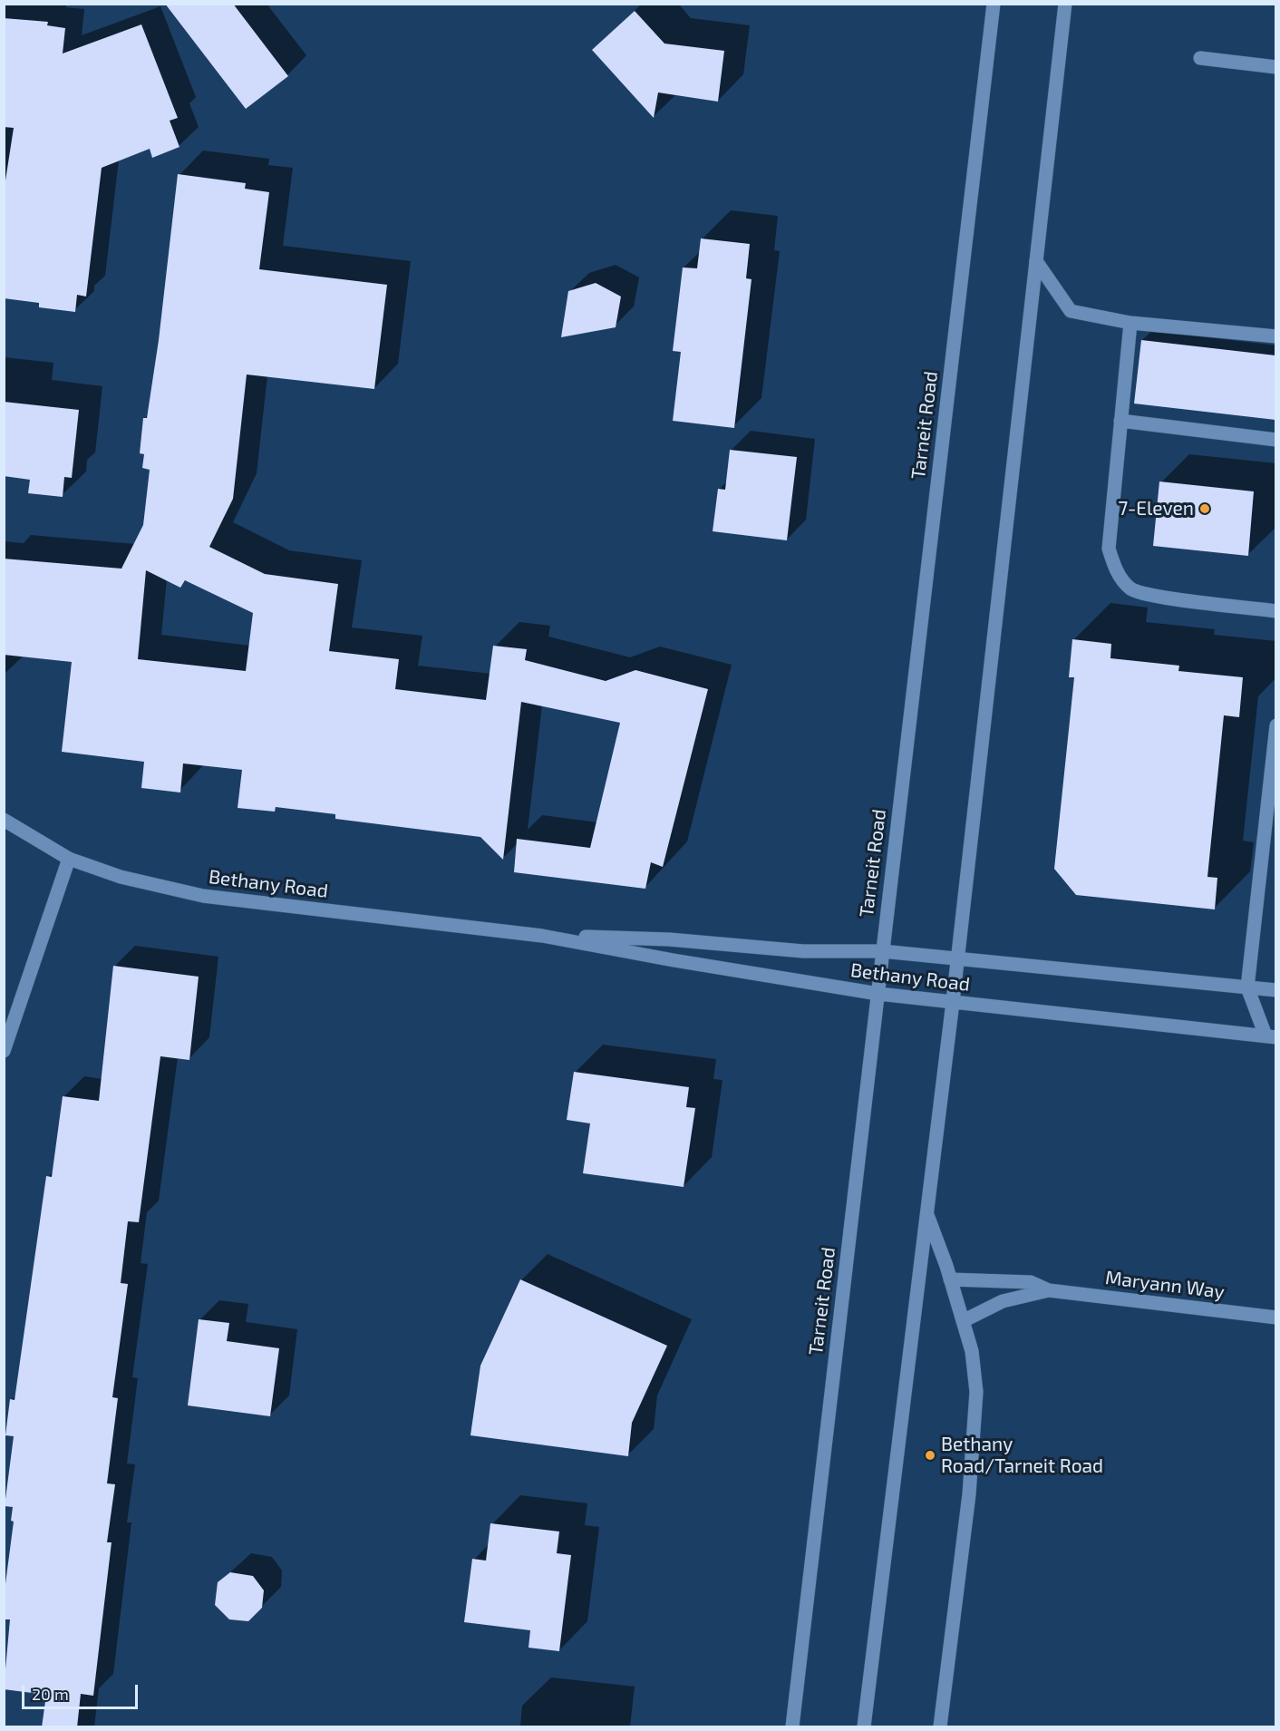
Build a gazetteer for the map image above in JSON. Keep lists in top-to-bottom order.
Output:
{
  "streets": {
    "main road": ["Tarneit Road", "Bethany Road", "Maryann Way"]
  },
  "crossings": [
    ["Tarneit Road", "Bethany Road"]
  ],
  "places": ["7-Eleven", "Bethany Road/Tarneit Road"],
  "scale_bar": "20 m"
}
